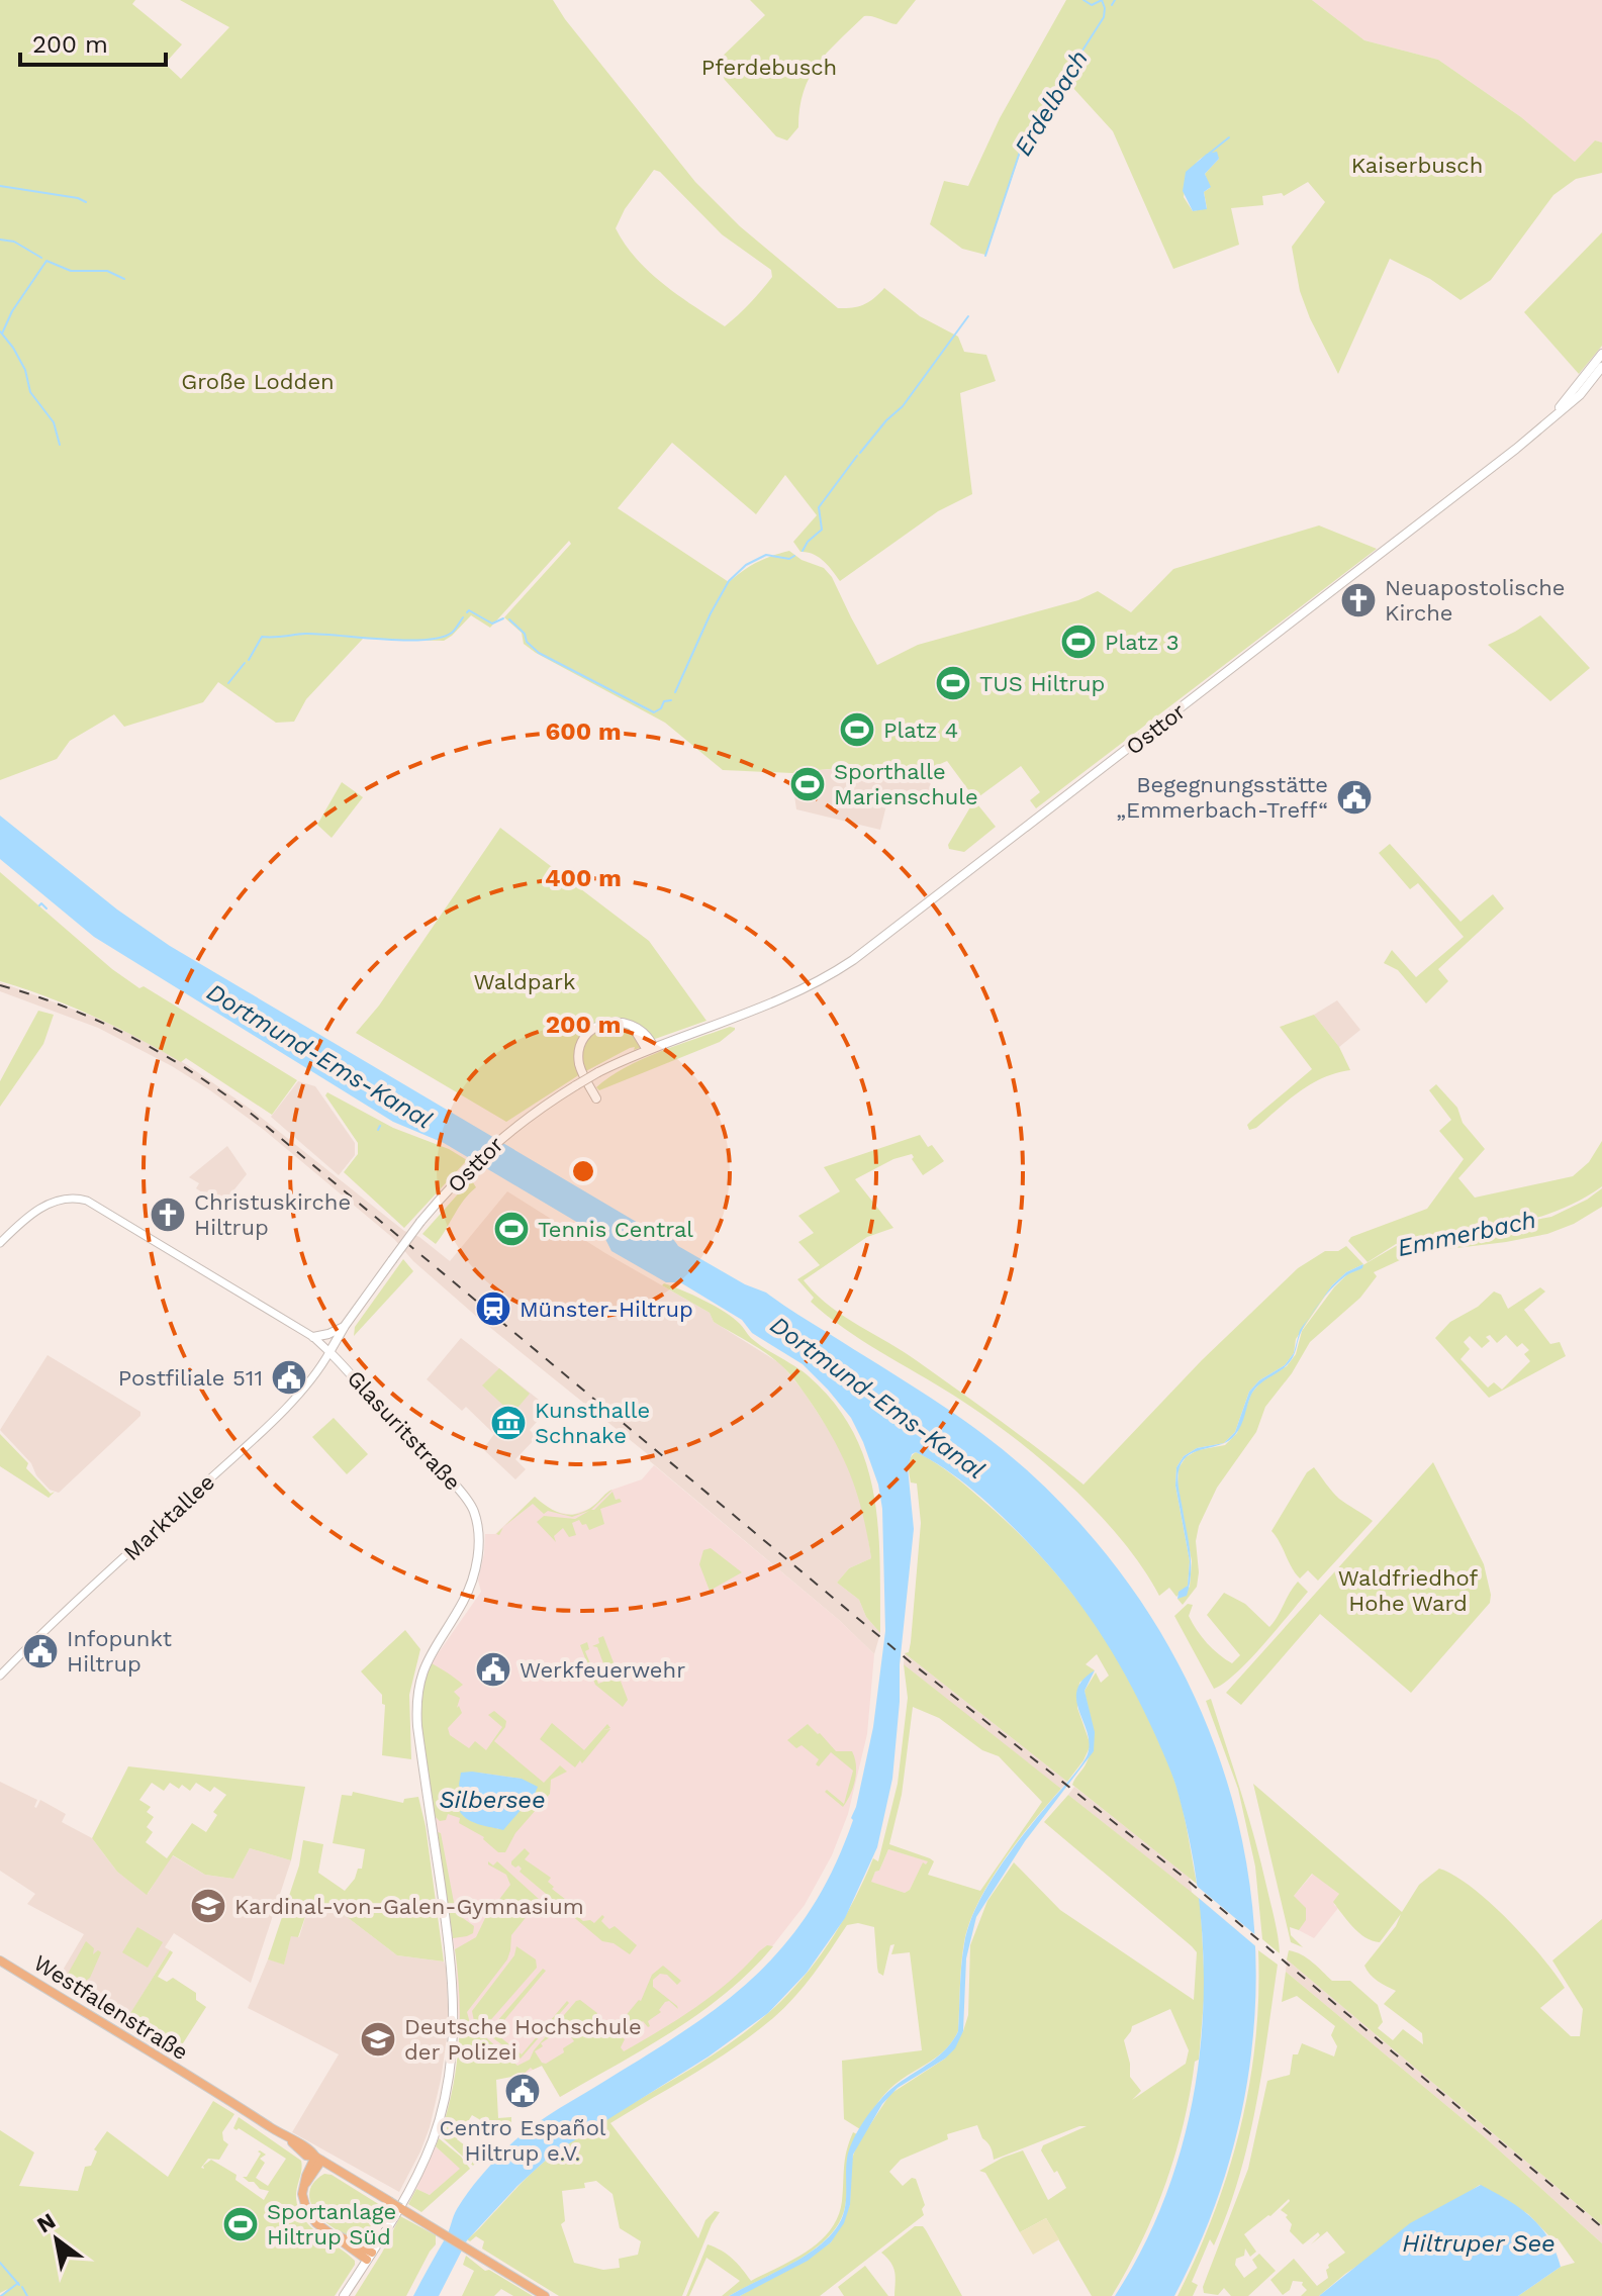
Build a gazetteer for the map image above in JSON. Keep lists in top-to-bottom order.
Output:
{
  "streets": {
    "main road": ["Osttor", "Glasuritstraße", "Westfalenstraße"],
    "street": ["Marktallee"]
  },
  "crossings": [
    ["Osttor", "Glasuritstraße"],
    ["Osttor", "Marktallee"],
    ["Glasuritstraße", "Marktallee"]
  ],
  "water": [
    "Erdelbach",
    "Dortmund-Ems-Kanal",
    "Emmerbach",
    "Silbersee",
    "Hiltruper See"
  ],
  "parks": [
    "Pferdebusch",
    "Kaiserbusch",
    "Große Lodden",
    "Waldpark",
    "Waldfriedhof Hohe Ward"
  ],
  "places": {
    "church": ["Neuapostolische Kirche", "Christuskirche Hiltrup"],
    "sports": [
      "Platz 3",
      "TUS Hiltrup",
      "Platz 4",
      "Sporthalle Marienschule",
      "Tennis Central",
      "Sportanlage Hiltrup Süd"
    ],
    "public building": [
      "Begegnungsstätte „Emmerbach-Treff“",
      "Postfiliale 511",
      "Infopunkt Hiltrup",
      "Werkfeuerwehr",
      "Centro Español Hiltrup e.V."
    ],
    "station": ["Münster-Hiltrup"],
    "museum": ["Kunsthalle Schnake"],
    "school or university": ["Kardinal-von-Galen-Gymnasium", "Deutsche Hochschule der Polizei"]
  },
  "scale_bar": "200 m",
  "north": "top left",
  "rings": ["600 m", "400 m", "200 m"]
}
